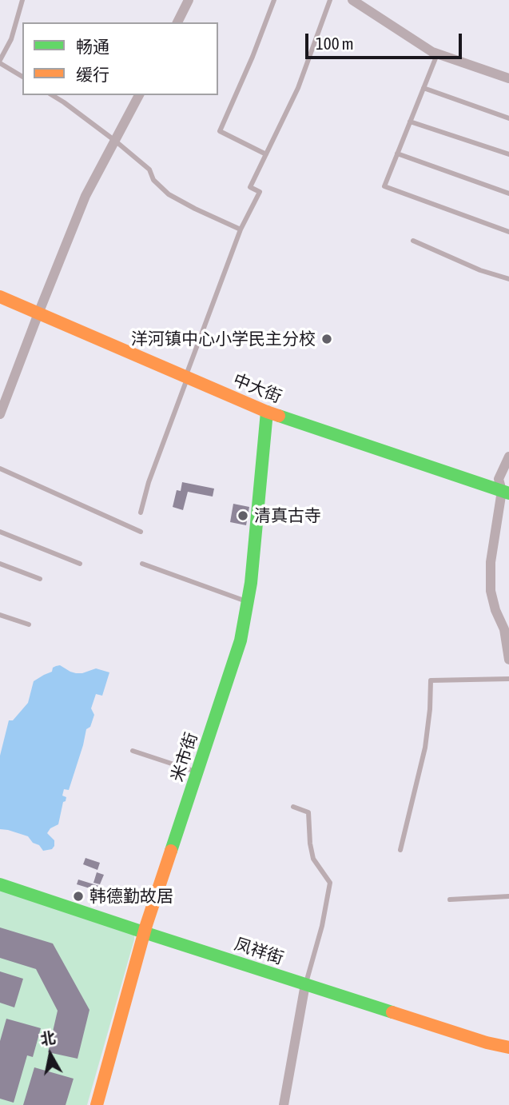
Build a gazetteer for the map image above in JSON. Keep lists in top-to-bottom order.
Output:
{
  "streets": {
    "street": ["中大街", "米市街", "凤祥街"]
  },
  "crossings": [
    ["中大街", "米市街"],
    ["米市街", "凤祥街"]
  ],
  "places": ["洋河镇中心小学民主分校", "清真古寺", "韩德勤故居"],
  "legend": ["畅通", "缓行"],
  "scale_bar": "100 m",
  "north": "top"
}
